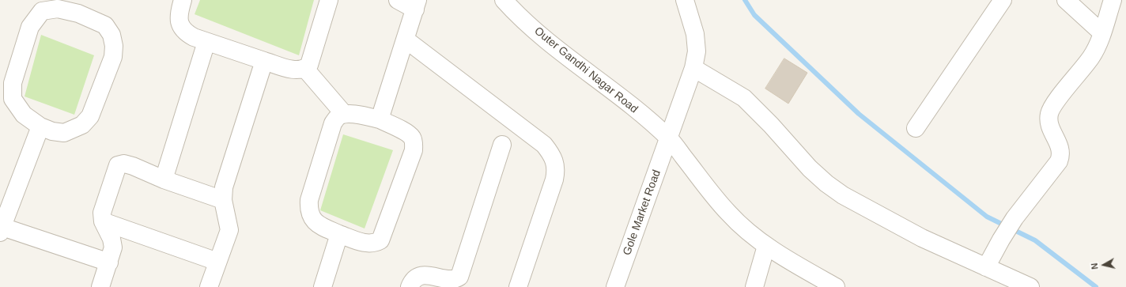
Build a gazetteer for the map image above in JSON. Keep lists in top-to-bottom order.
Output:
{
  "streets": {
    "street": ["Outer Gandhi Nagar Road", "Gole Market Road"]
  },
  "crossings": [
    ["Outer Gandhi Nagar Road", "Gole Market Road"]
  ],
  "north": "left"
}
